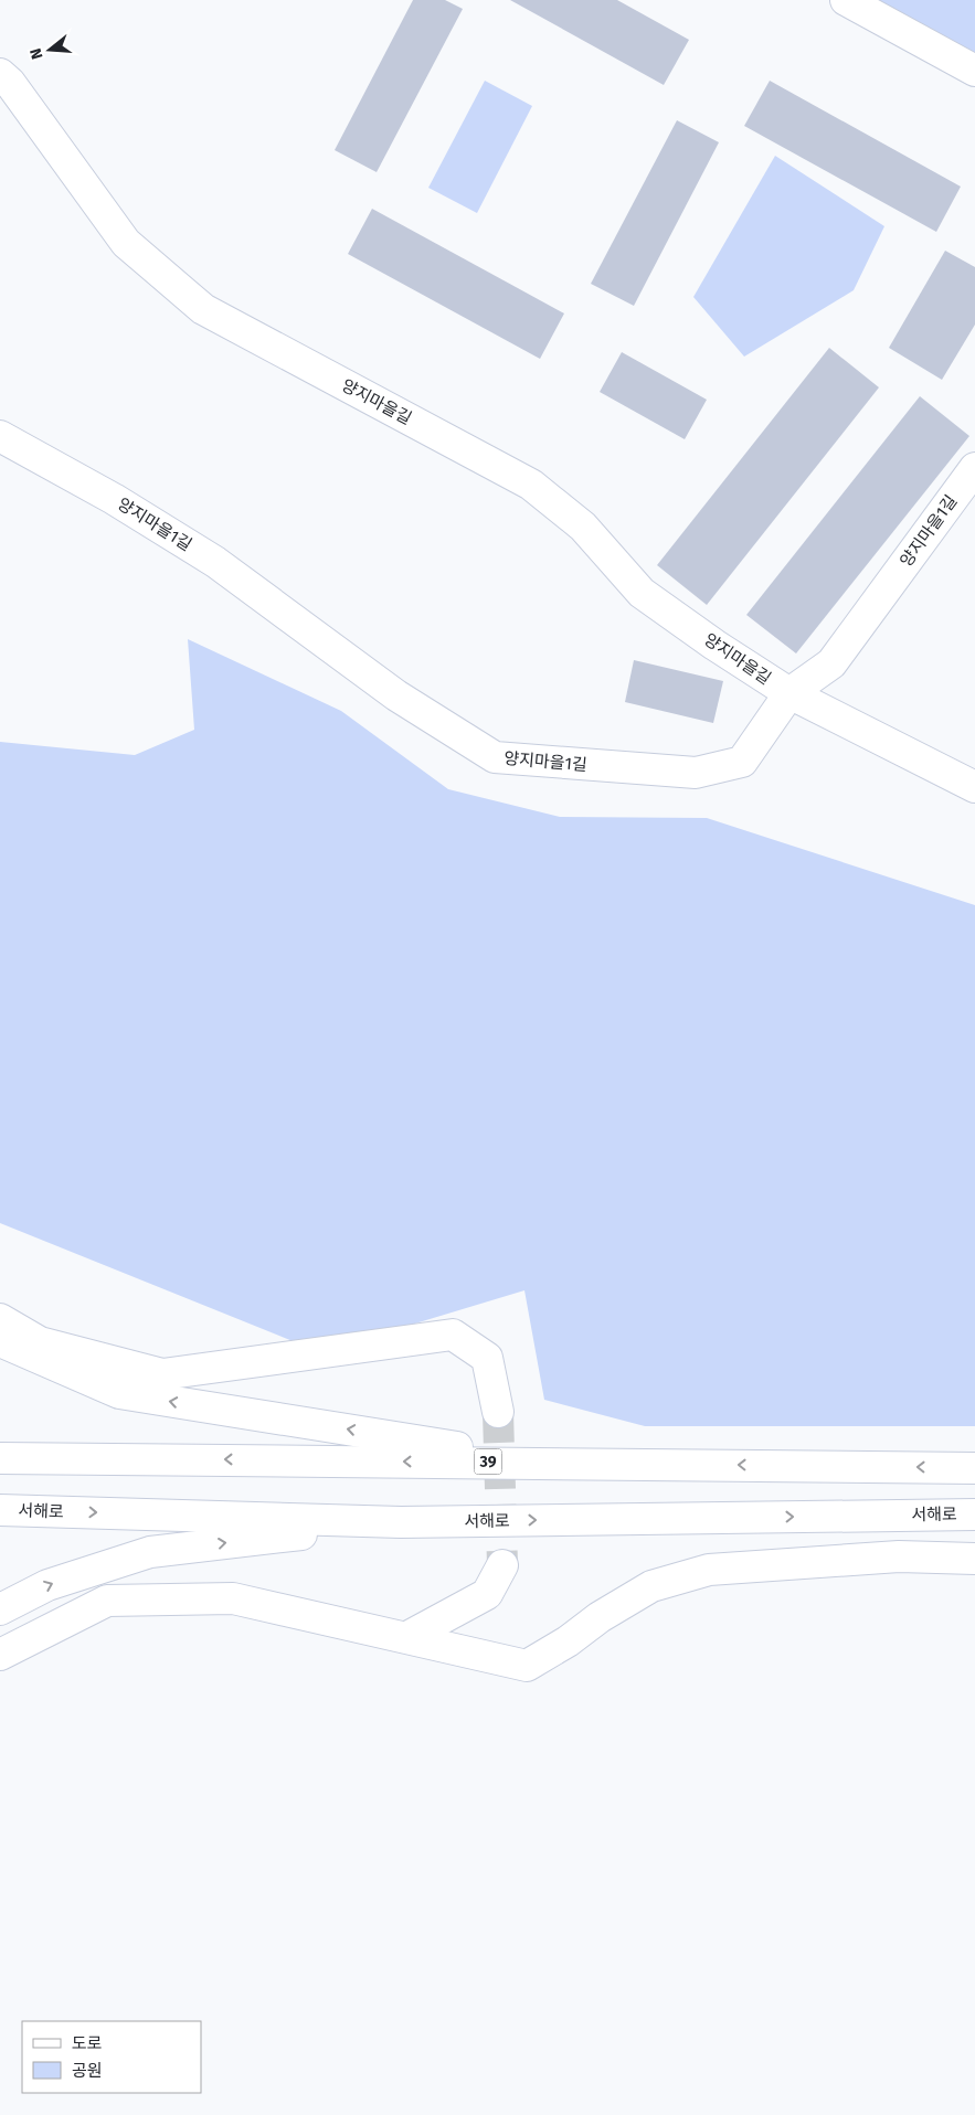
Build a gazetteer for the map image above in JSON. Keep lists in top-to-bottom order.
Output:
{
  "streets": {
    "main road": [
      "양지마을길",
      "양지마을1길",
      "39",
      "서해로"
    ]
  },
  "crossings": [
    ["양지마을길", "양지마을1길"]
  ],
  "legend": ["도로", "공원"],
  "north": "left"
}
